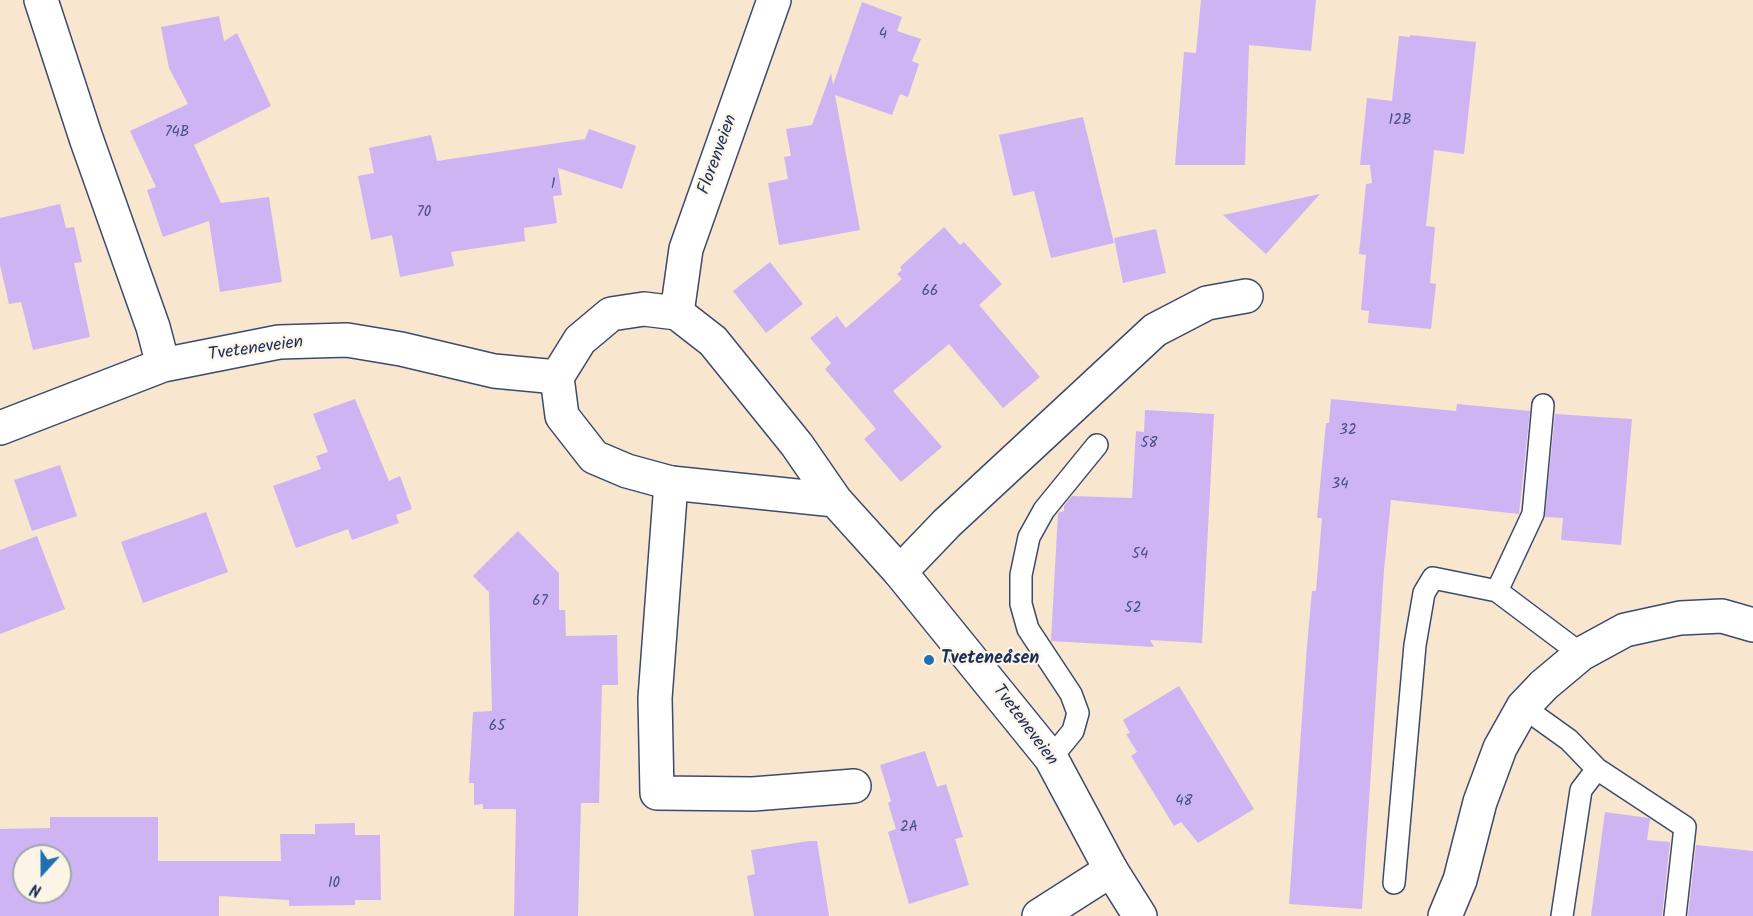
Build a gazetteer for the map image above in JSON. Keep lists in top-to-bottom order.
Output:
{
  "streets": {
    "street": ["Florenveien", "Tveteneveien"]
  },
  "crossings": [
    ["Florenveien", "Tveteneveien"]
  ],
  "places": ["Tveteneåsen"],
  "house_numbers": [
    "4",
    "12B",
    "74B",
    "1",
    "70",
    "66",
    "32",
    "58",
    "34",
    "54",
    "67",
    "52",
    "65",
    "48",
    "2A",
    "10"
  ],
  "north": "bottom"
}
